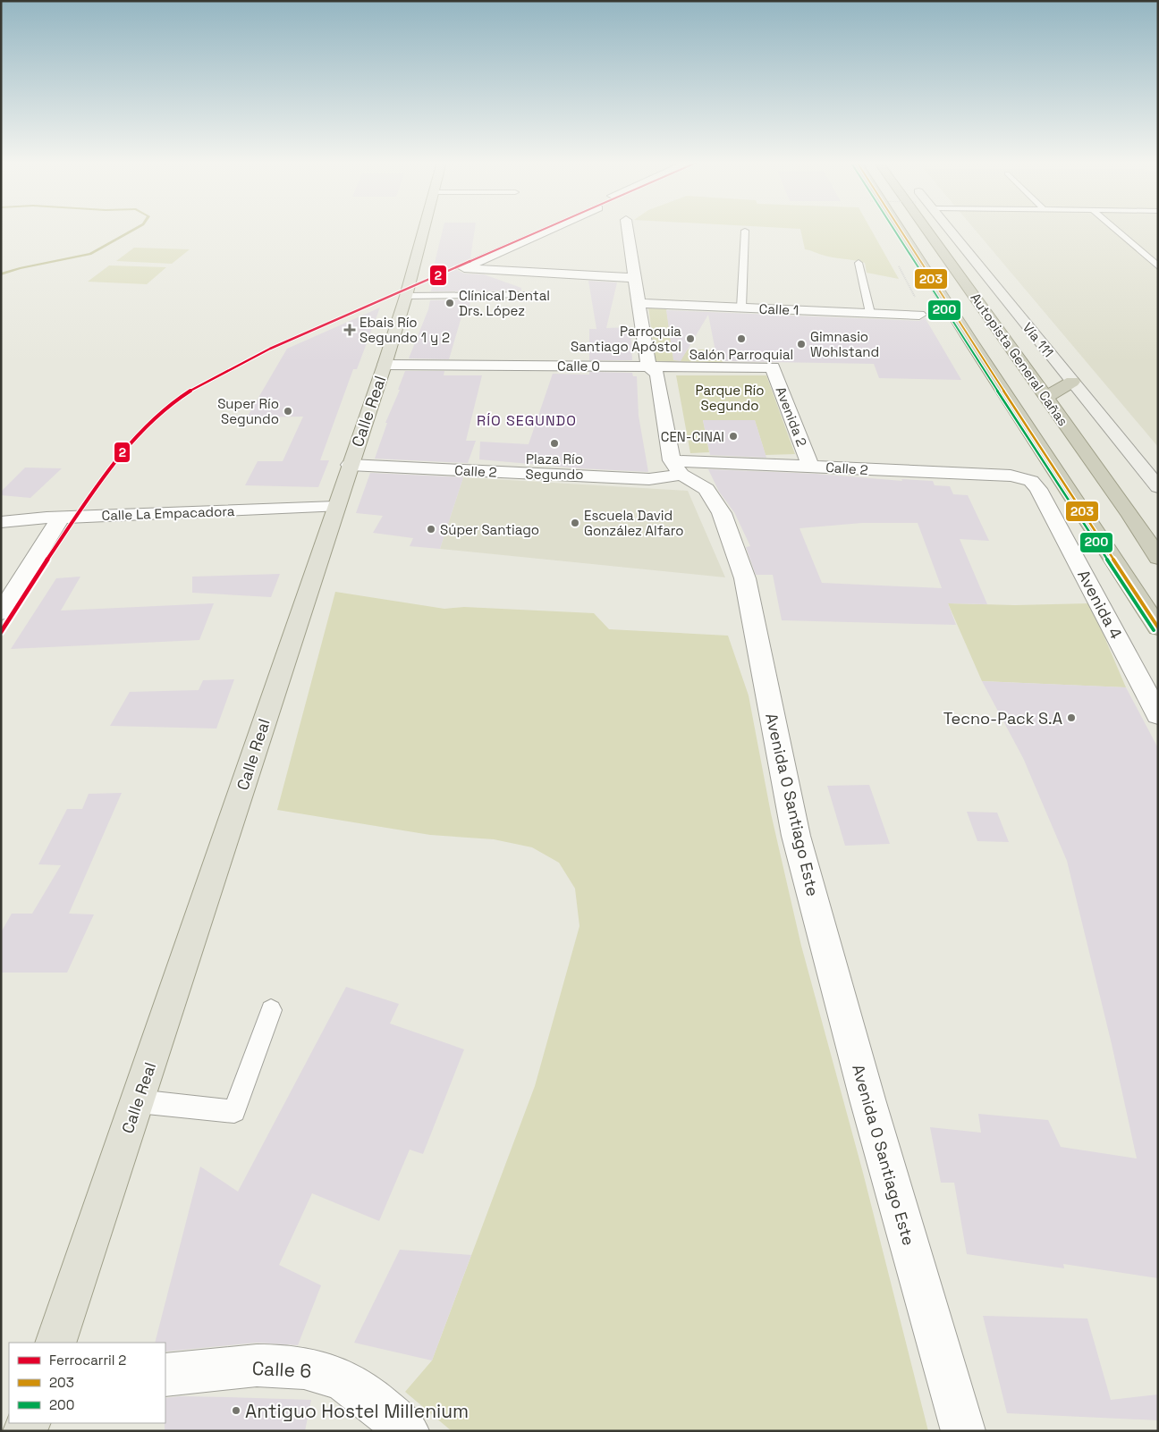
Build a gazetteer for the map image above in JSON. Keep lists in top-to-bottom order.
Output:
{
  "streets": {
    "highway": ["Autopista General Cañas"],
    "main road": ["Vía 111", "Calle Real"],
    "street": [
      "Calle 1",
      "Calle 0",
      "Avenida 2",
      "Calle 2",
      "Calle La Empacadora",
      "Avenida 4",
      "Avenida 0 Santiago Este",
      "Calle 6"
    ]
  },
  "crossings": [
    ["Calle 0", "Calle Real"],
    ["Calle 0", "Avenida 2"],
    ["Calle Real", "Calle 2"],
    ["Calle Real", "Calle La Empacadora"],
    ["Avenida 2", "Calle 2"],
    ["Calle 2", "Avenida 4"],
    ["Calle 2", "Avenida 0 Santiago Este"]
  ],
  "districts": ["RÍO SEGUNDO"],
  "parks": ["Parque Río Segundo"],
  "places": {
    "other": [
      "Clínical Dental Drs. López",
      "Parroquia Santiago Apóstol",
      "Salón Parroquial",
      "Gimnasio Wohlstand",
      "Super Río Segundo",
      "CEN-CINAI",
      "Plaza Río Segundo",
      "Escuela David González Alfaro",
      "Súper Santiago",
      "Tecno-Pack S.A",
      "Antiguo Hostel Millenium"
    ],
    "health": ["Ebais Río Segundo 1 y 2"]
  },
  "lines": ["rail line 2", "transit line 203", "transit line 200"],
  "legend": ["Ferrocarril 2", "203", "200"]
}
